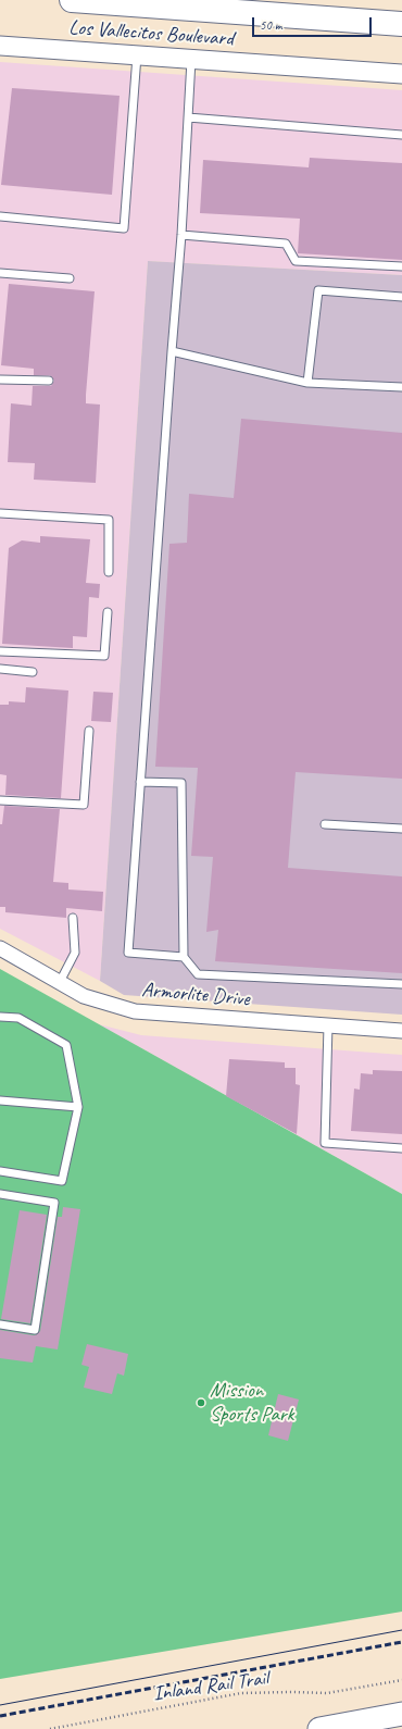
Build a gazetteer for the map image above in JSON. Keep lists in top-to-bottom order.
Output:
{
  "streets": {
    "street": ["Los Vallecitos Boulevard", "Armorlite Drive"],
    "path": ["Inland Rail Trail"]
  },
  "places": ["Mission Sports Park"],
  "scale_bar": "50 m"
}
